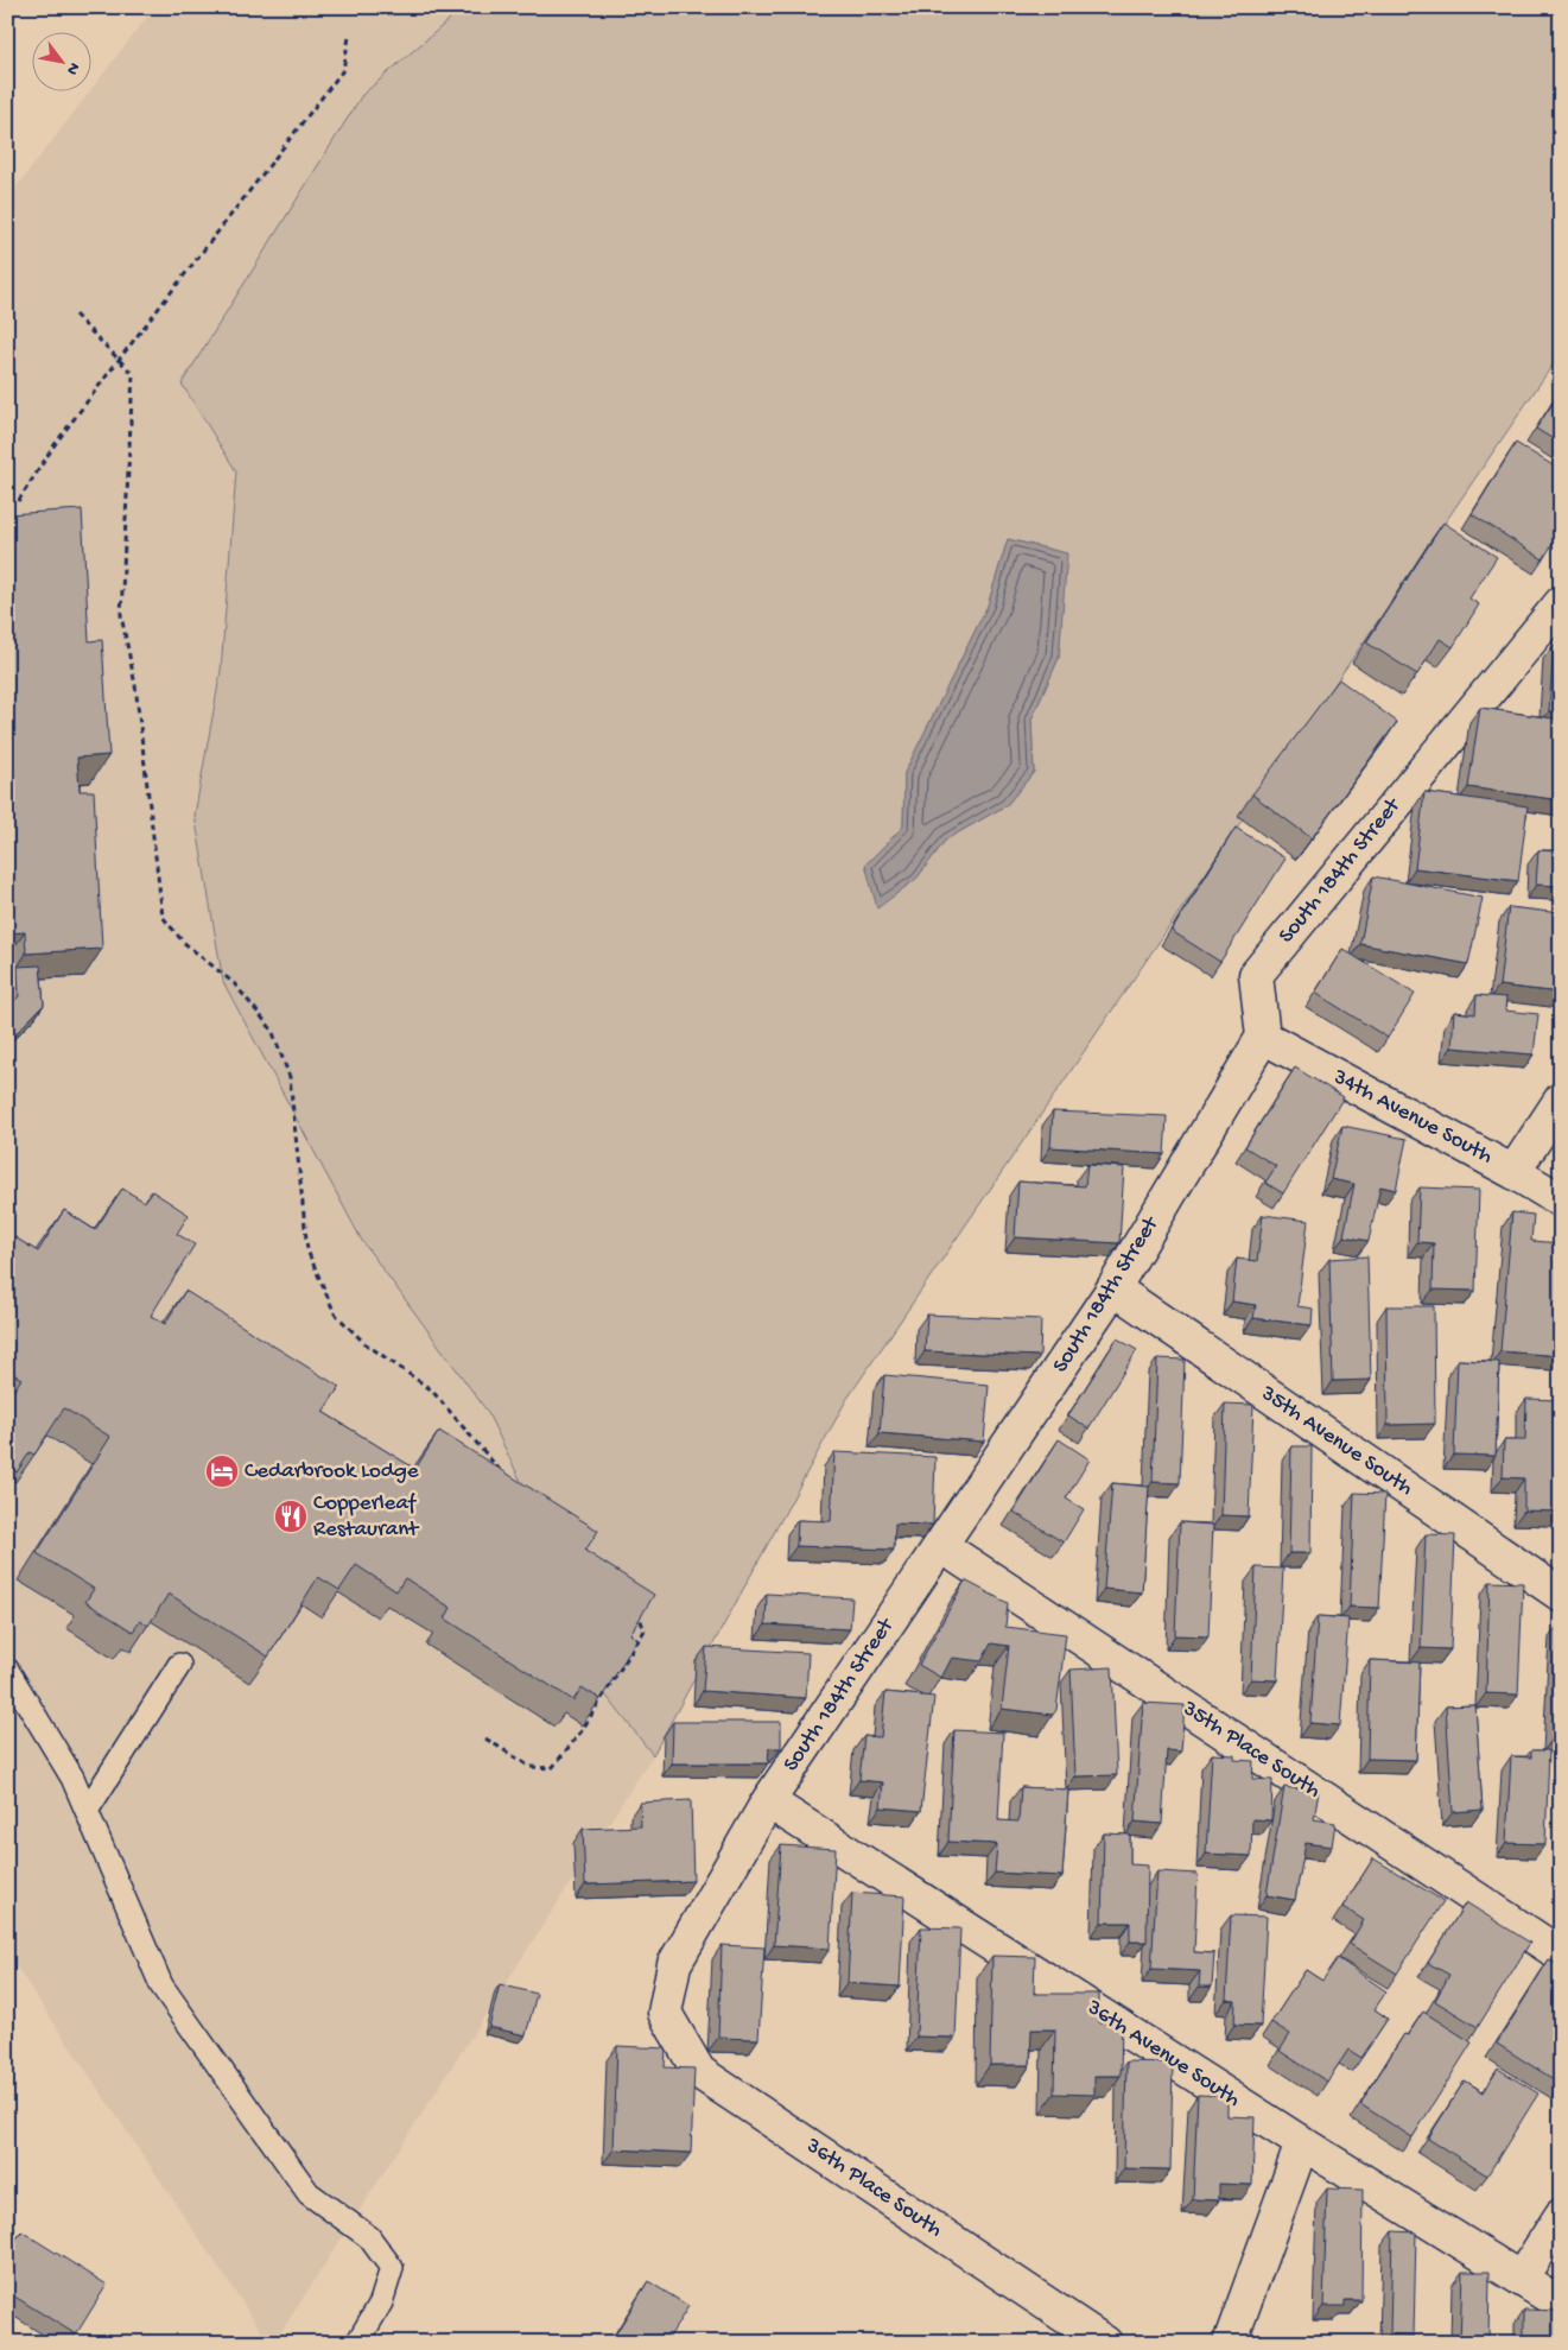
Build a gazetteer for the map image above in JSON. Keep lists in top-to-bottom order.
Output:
{
  "streets": {
    "street": [
      "South 184th Street",
      "34th Avenue South",
      "35th Avenue South",
      "35th Place South",
      "36th Avenue South",
      "36th Place South"
    ]
  },
  "crossings": [
    ["South 184th Street", "34th Avenue South"],
    ["South 184th Street", "35th Avenue South"],
    ["South 184th Street", "35th Place South"],
    ["South 184th Street", "36th Avenue South"],
    ["South 184th Street", "36th Place South"]
  ],
  "places": {
    "hotel": ["Cedarbrook Lodge"],
    "restaurant": ["Copperleaf Restaurant"]
  },
  "north": "bottom right"
}
